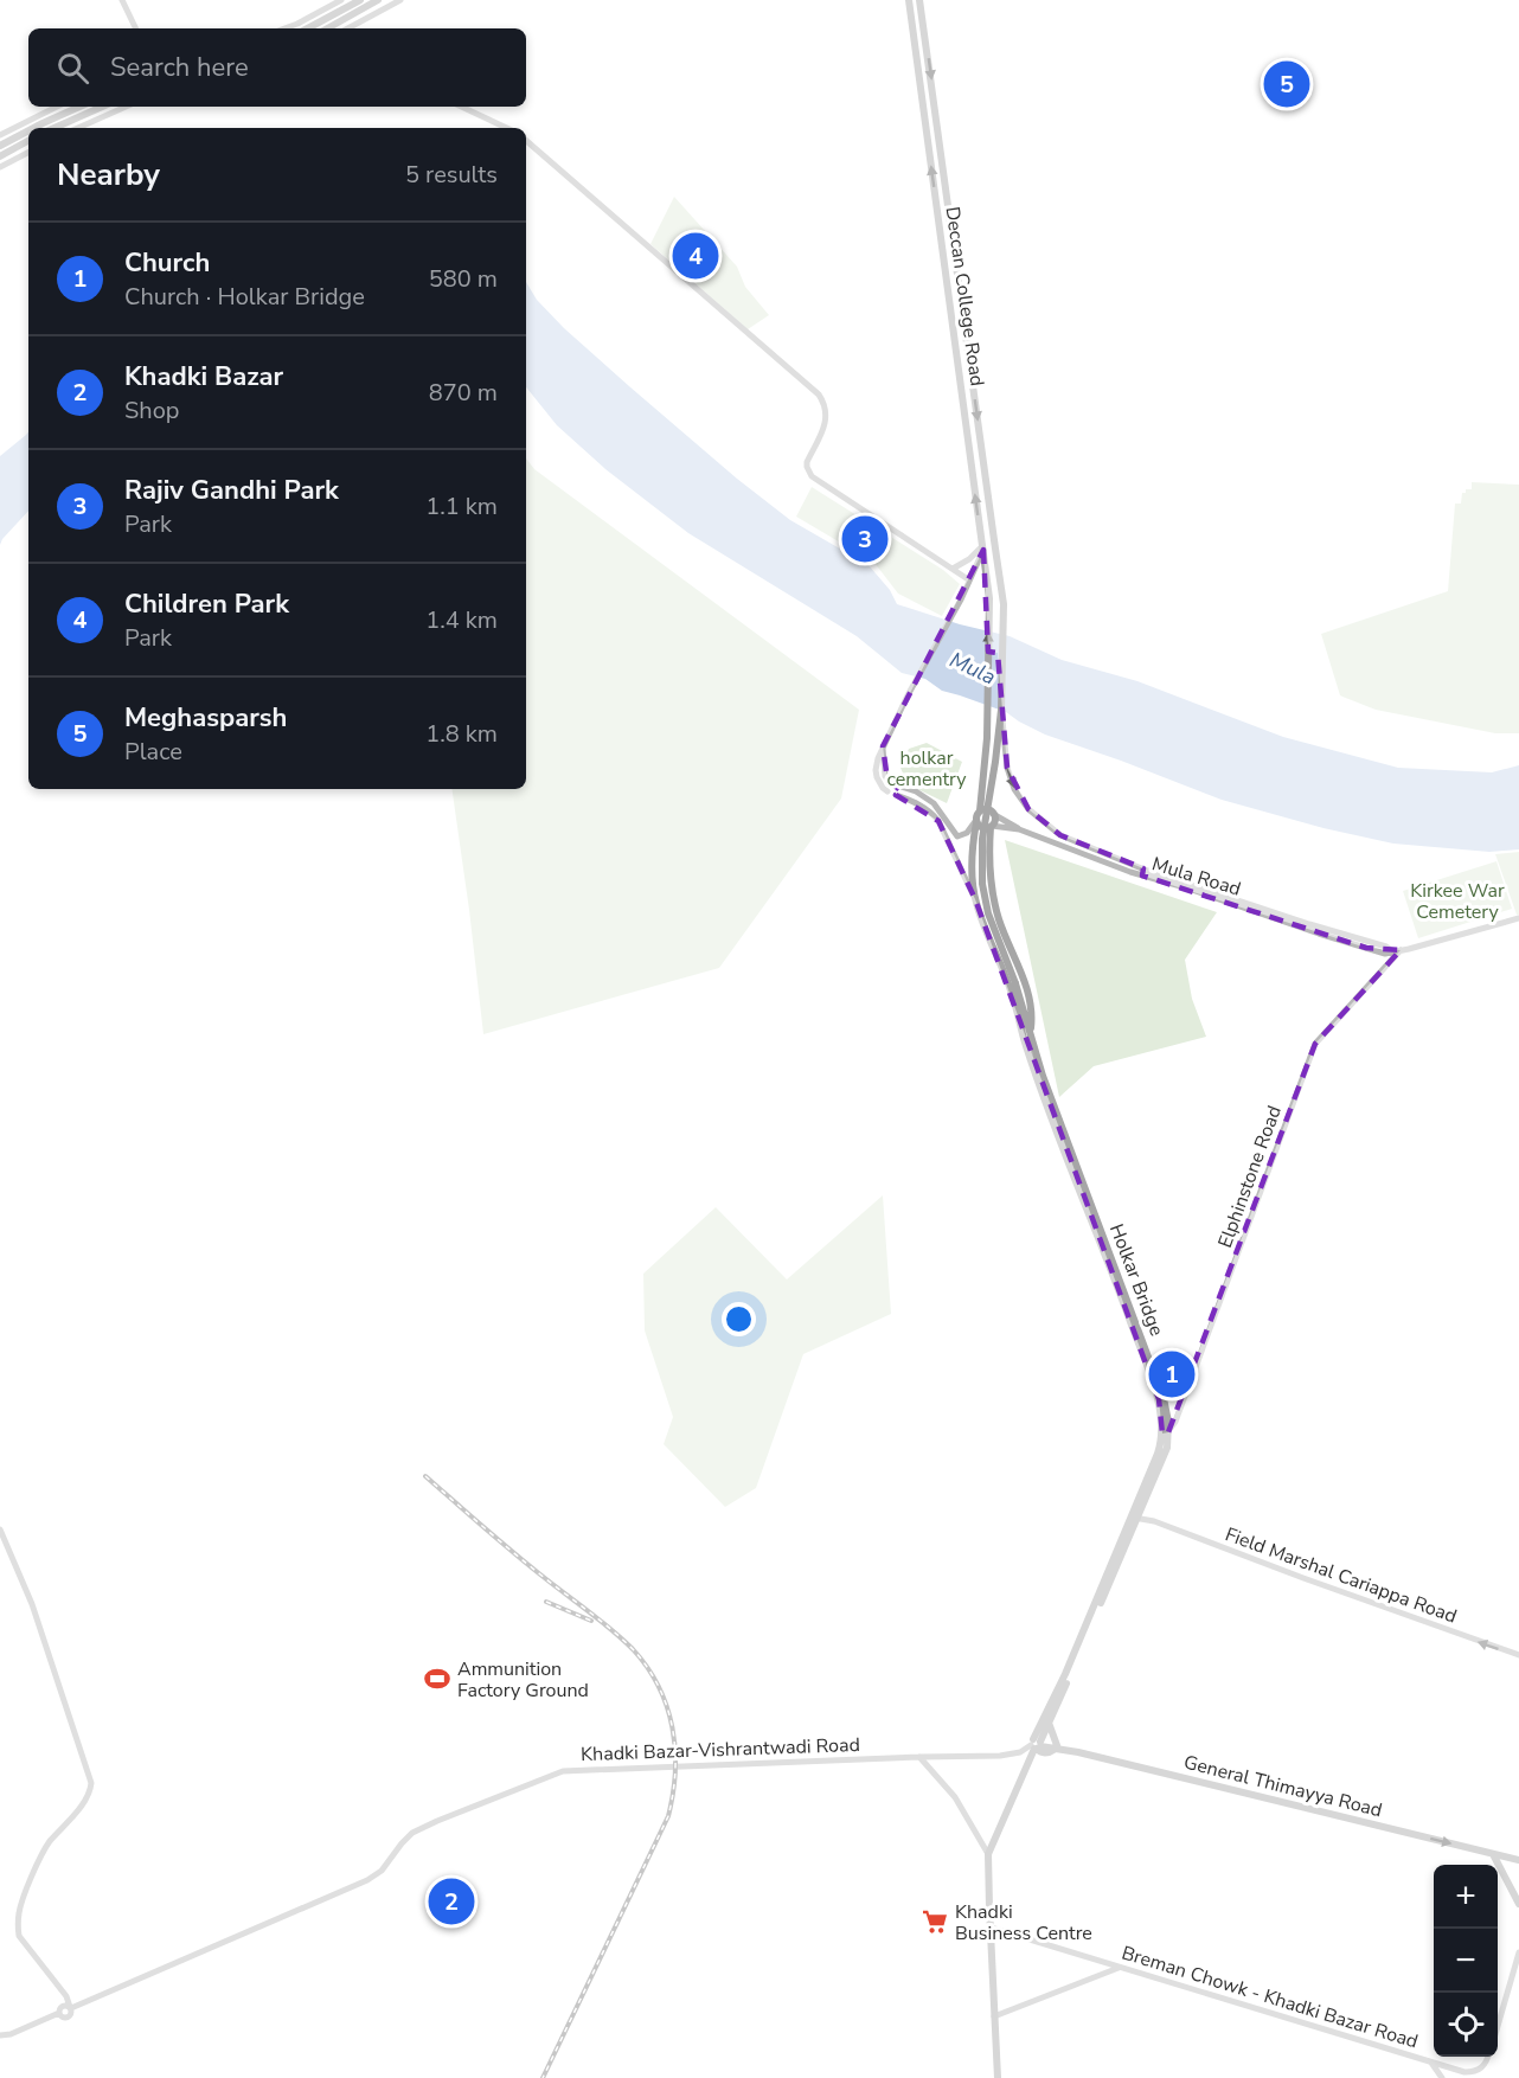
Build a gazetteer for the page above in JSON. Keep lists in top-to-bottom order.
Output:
{
  "streets": {
    "main road": [
      "Deccan College Road",
      "Elphinstone Road",
      "Holkar Bridge",
      "General Thimayya Road"
    ],
    "street": [
      "Mula Road",
      "Field Marshal Cariappa Road",
      "Khadki Bazar-Vishrantwadi Road",
      "Breman Chowk - Khadki Bazar Road"
    ]
  },
  "crossings": [
    ["Deccan College Road", "Mula Road"],
    ["Deccan College Road", "Elphinstone Road"],
    ["Deccan College Road", "Holkar Bridge"],
    ["Mula Road", "Elphinstone Road"],
    ["Elphinstone Road", "Holkar Bridge"],
    ["Elphinstone Road", "Field Marshal Cariappa Road"],
    ["Elphinstone Road", "Khadki Bazar-Vishrantwadi Road"],
    ["Elphinstone Road", "General Thimayya Road"],
    ["Elphinstone Road", "Breman Chowk - Khadki Bazar Road"],
    ["Khadki Bazar-Vishrantwadi Road", "General Thimayya Road"]
  ],
  "one_way": ["Field Marshal Cariappa Road", "General Thimayya Road"],
  "water": ["Mula"],
  "parks": ["holkar cementry", "Kirkee War Cemetery"],
  "places": {
    "sports": ["Ammunition Factory Ground"],
    "supermarket": ["Khadki Business Centre"]
  },
  "page": {
    "search": "Search here",
    "pins": [
      "5",
      "4",
      "3",
      "1",
      "2"
    ],
    "heading": ["Nearby", "5 results"],
    "list": [
      {
        "mark": "1",
        "name": "Church",
        "note": "Church · Holkar Bridge",
        "value": "580 m"
      },
      {
        "mark": "2",
        "name": "Khadki Bazar",
        "note": "Shop",
        "value": "870 m"
      },
      {
        "mark": "3",
        "name": "Rajiv Gandhi Park",
        "note": "Park",
        "value": "1.1 km"
      },
      {
        "mark": "4",
        "name": "Children Park",
        "note": "Park",
        "value": "1.4 km"
      },
      {
        "mark": "5",
        "name": "Meghasparsh",
        "note": "Place",
        "value": "1.8 km"
      }
    ],
    "map_buttons": ["+", "−"]
  }
}
